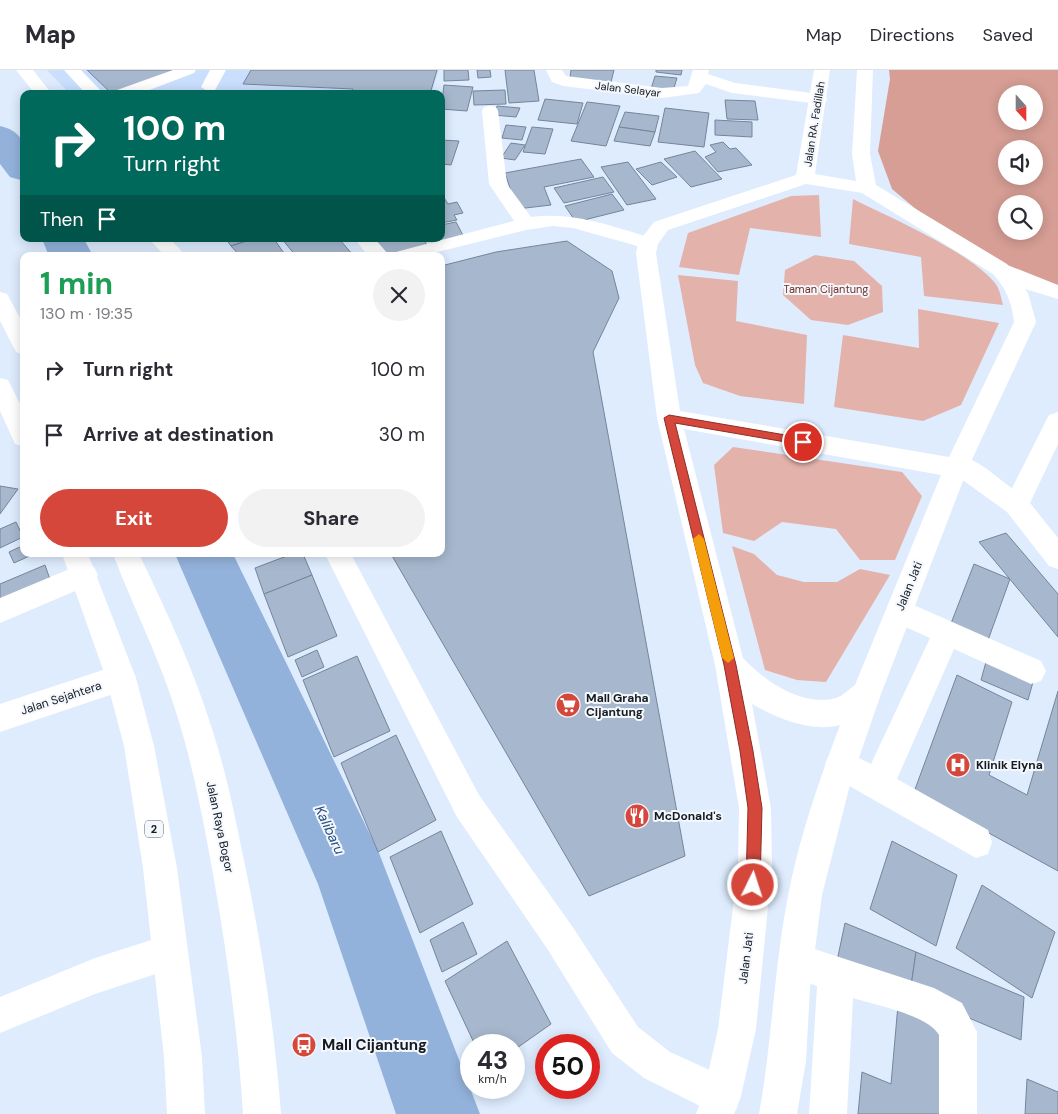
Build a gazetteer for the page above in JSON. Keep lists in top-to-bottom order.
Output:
{
  "streets": {
    "main road": [
      "Jalan Selayar",
      "Jalan RA. Fadillah",
      "Jalan Jati",
      "Jalan Sejahtera",
      "Jalan Raya Bogor",
      "2"
    ]
  },
  "crossings": [
    ["Jalan Sejahtera", "2"]
  ],
  "water": ["Kalibaru"],
  "parks": ["Taman Cijantung"],
  "places": {
    "supermarket": ["Mall Graha Cijantung"],
    "hospital": ["Klinik Elyna"],
    "restaurant": ["McDonald's"],
    "bus stop": ["Mall Cijantung"]
  },
  "north": "bottom",
  "page": {
    "header": "Map",
    "nav": ["Map", "Directions", "Saved"],
    "turn": ["100 m", "Turn right"],
    "then": "Then",
    "heading": ["1 min", "130 m · 19:35"],
    "list": [
      {
        "name": "Turn right",
        "value": "100 m"
      },
      {
        "name": "Arrive at destination",
        "value": "30 m"
      }
    ],
    "buttons": ["Exit", "Share"],
    "speed": "43 km/h",
    "limit": "50"
  }
}
